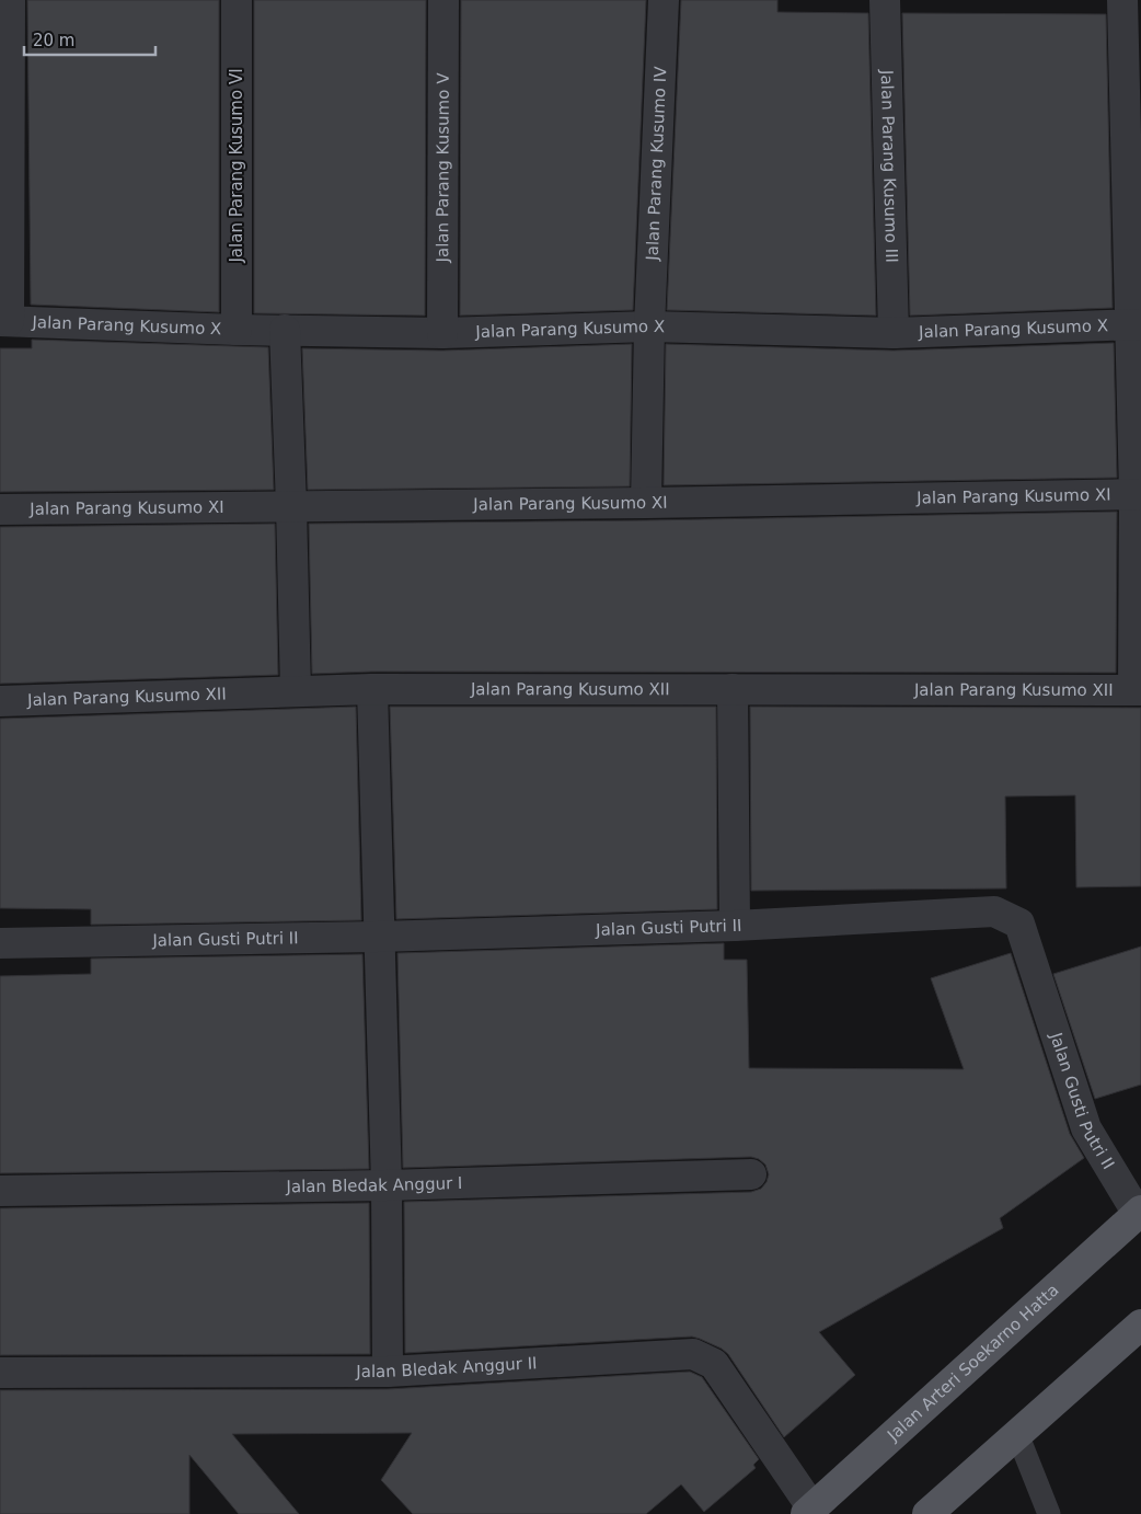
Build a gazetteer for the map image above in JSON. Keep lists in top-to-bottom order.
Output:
{
  "streets": {
    "main road": ["Jalan Arteri Soekarno Hatta"],
    "street": [
      "Jalan Parang Kusumo IV",
      "Jalan Parang Kusumo VI",
      "Jalan Parang Kusumo V",
      "Jalan Parang Kusumo III",
      "Jalan Parang Kusumo X",
      "Jalan Parang Kusumo XI",
      "Jalan Parang Kusumo XII",
      "Jalan Gusti Putri II",
      "Jalan Bledak Anggur I",
      "Jalan Bledak Anggur II"
    ]
  },
  "crossings": [
    ["Jalan Parang Kusumo IV", "Jalan Parang Kusumo X"],
    ["Jalan Parang Kusumo IV", "Jalan Parang Kusumo XI"],
    ["Jalan Parang Kusumo VI", "Jalan Parang Kusumo X"],
    ["Jalan Parang Kusumo V", "Jalan Parang Kusumo X"],
    ["Jalan Parang Kusumo III", "Jalan Parang Kusumo X"],
    ["Jalan Gusti Putri II", "Jalan Arteri Soekarno Hatta"],
    ["Jalan Arteri Soekarno Hatta", "Jalan Bledak Anggur II"]
  ],
  "scale_bar": "20 m"
}
